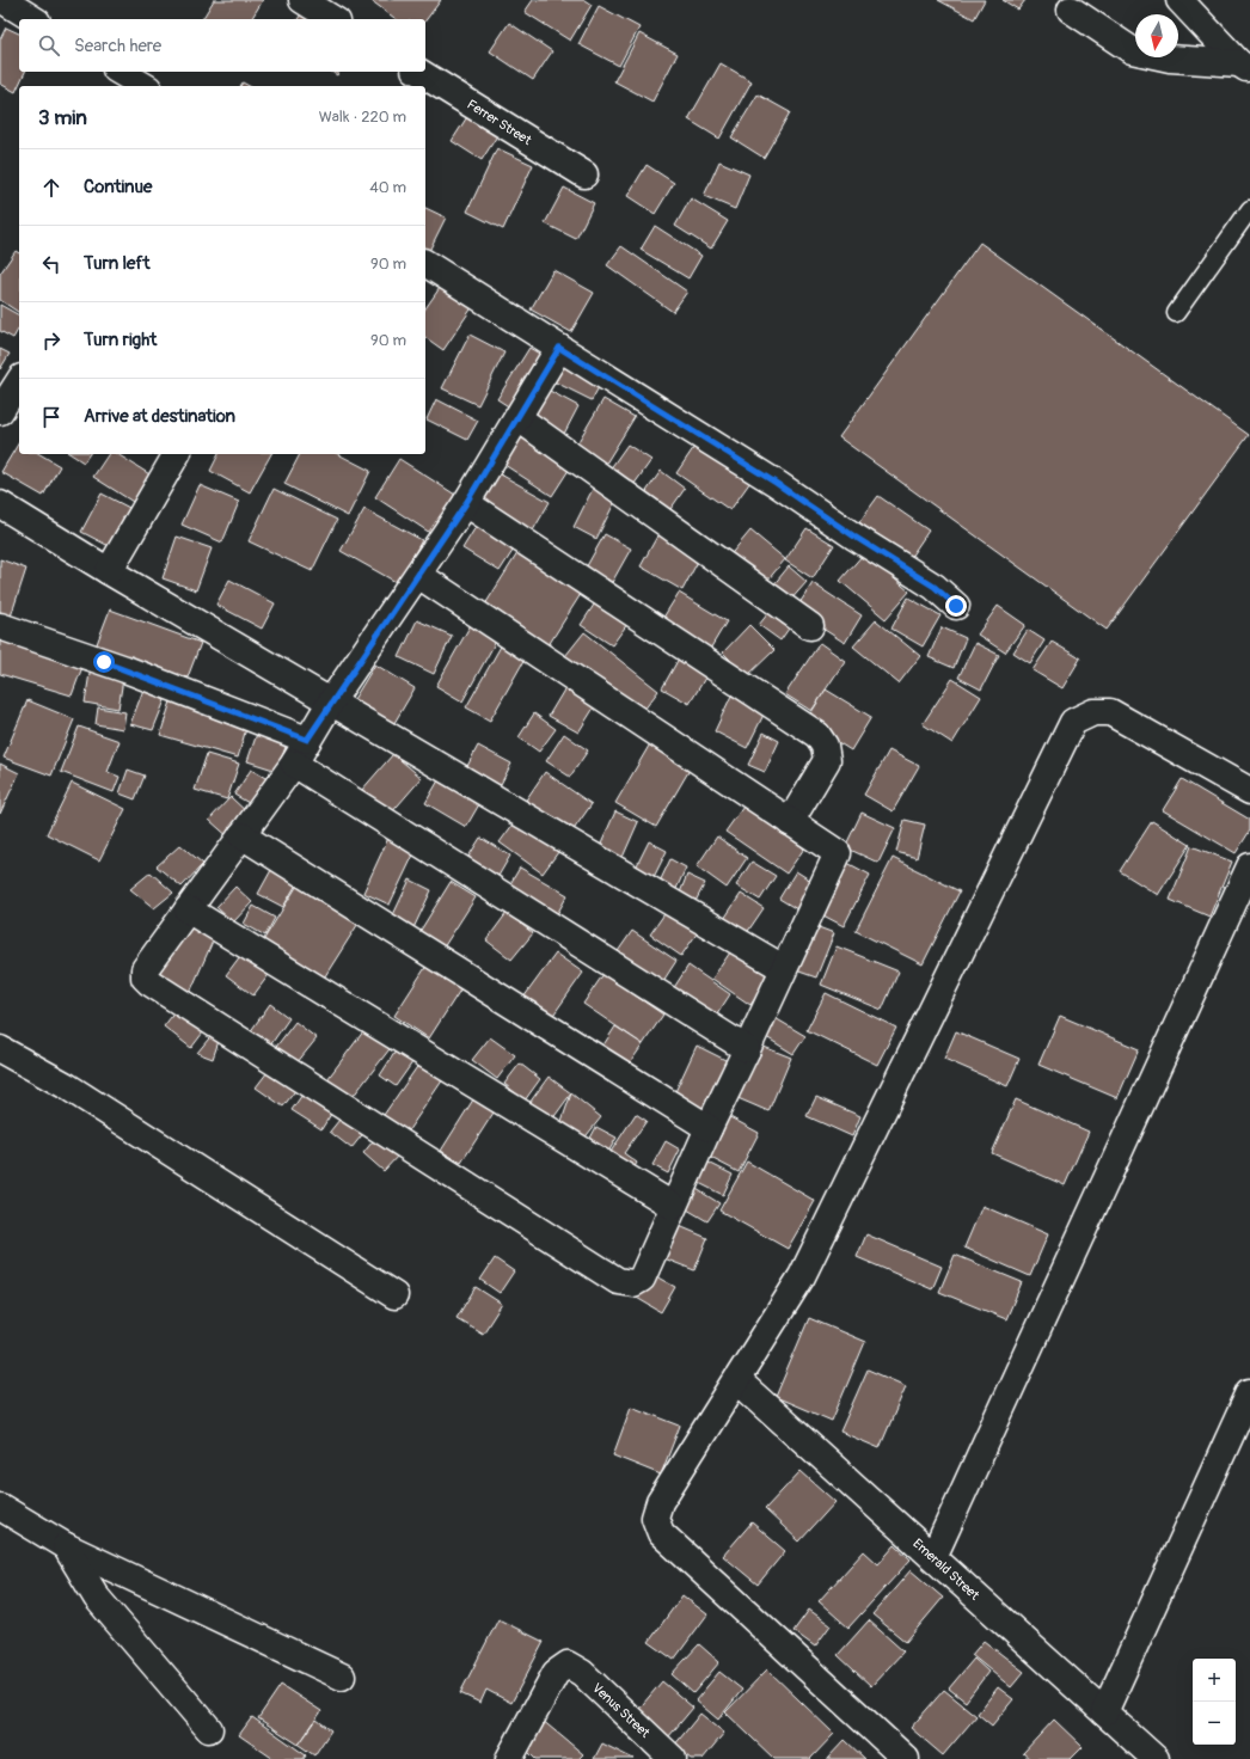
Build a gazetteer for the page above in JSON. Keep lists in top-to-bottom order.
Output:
{
  "streets": {
    "street": ["Ferrer Street", "Emerald Street", "Venus Street"]
  },
  "north": "bottom",
  "page": {
    "search": "Search here",
    "heading": ["3 min", "Walk · 220 m"],
    "list": [
      ["Continue", "40 m"],
      ["Turn left", "90 m"],
      ["Turn right", "90 m"],
      "Arrive at destination"
    ],
    "map_buttons": ["+", "−"]
  }
}
